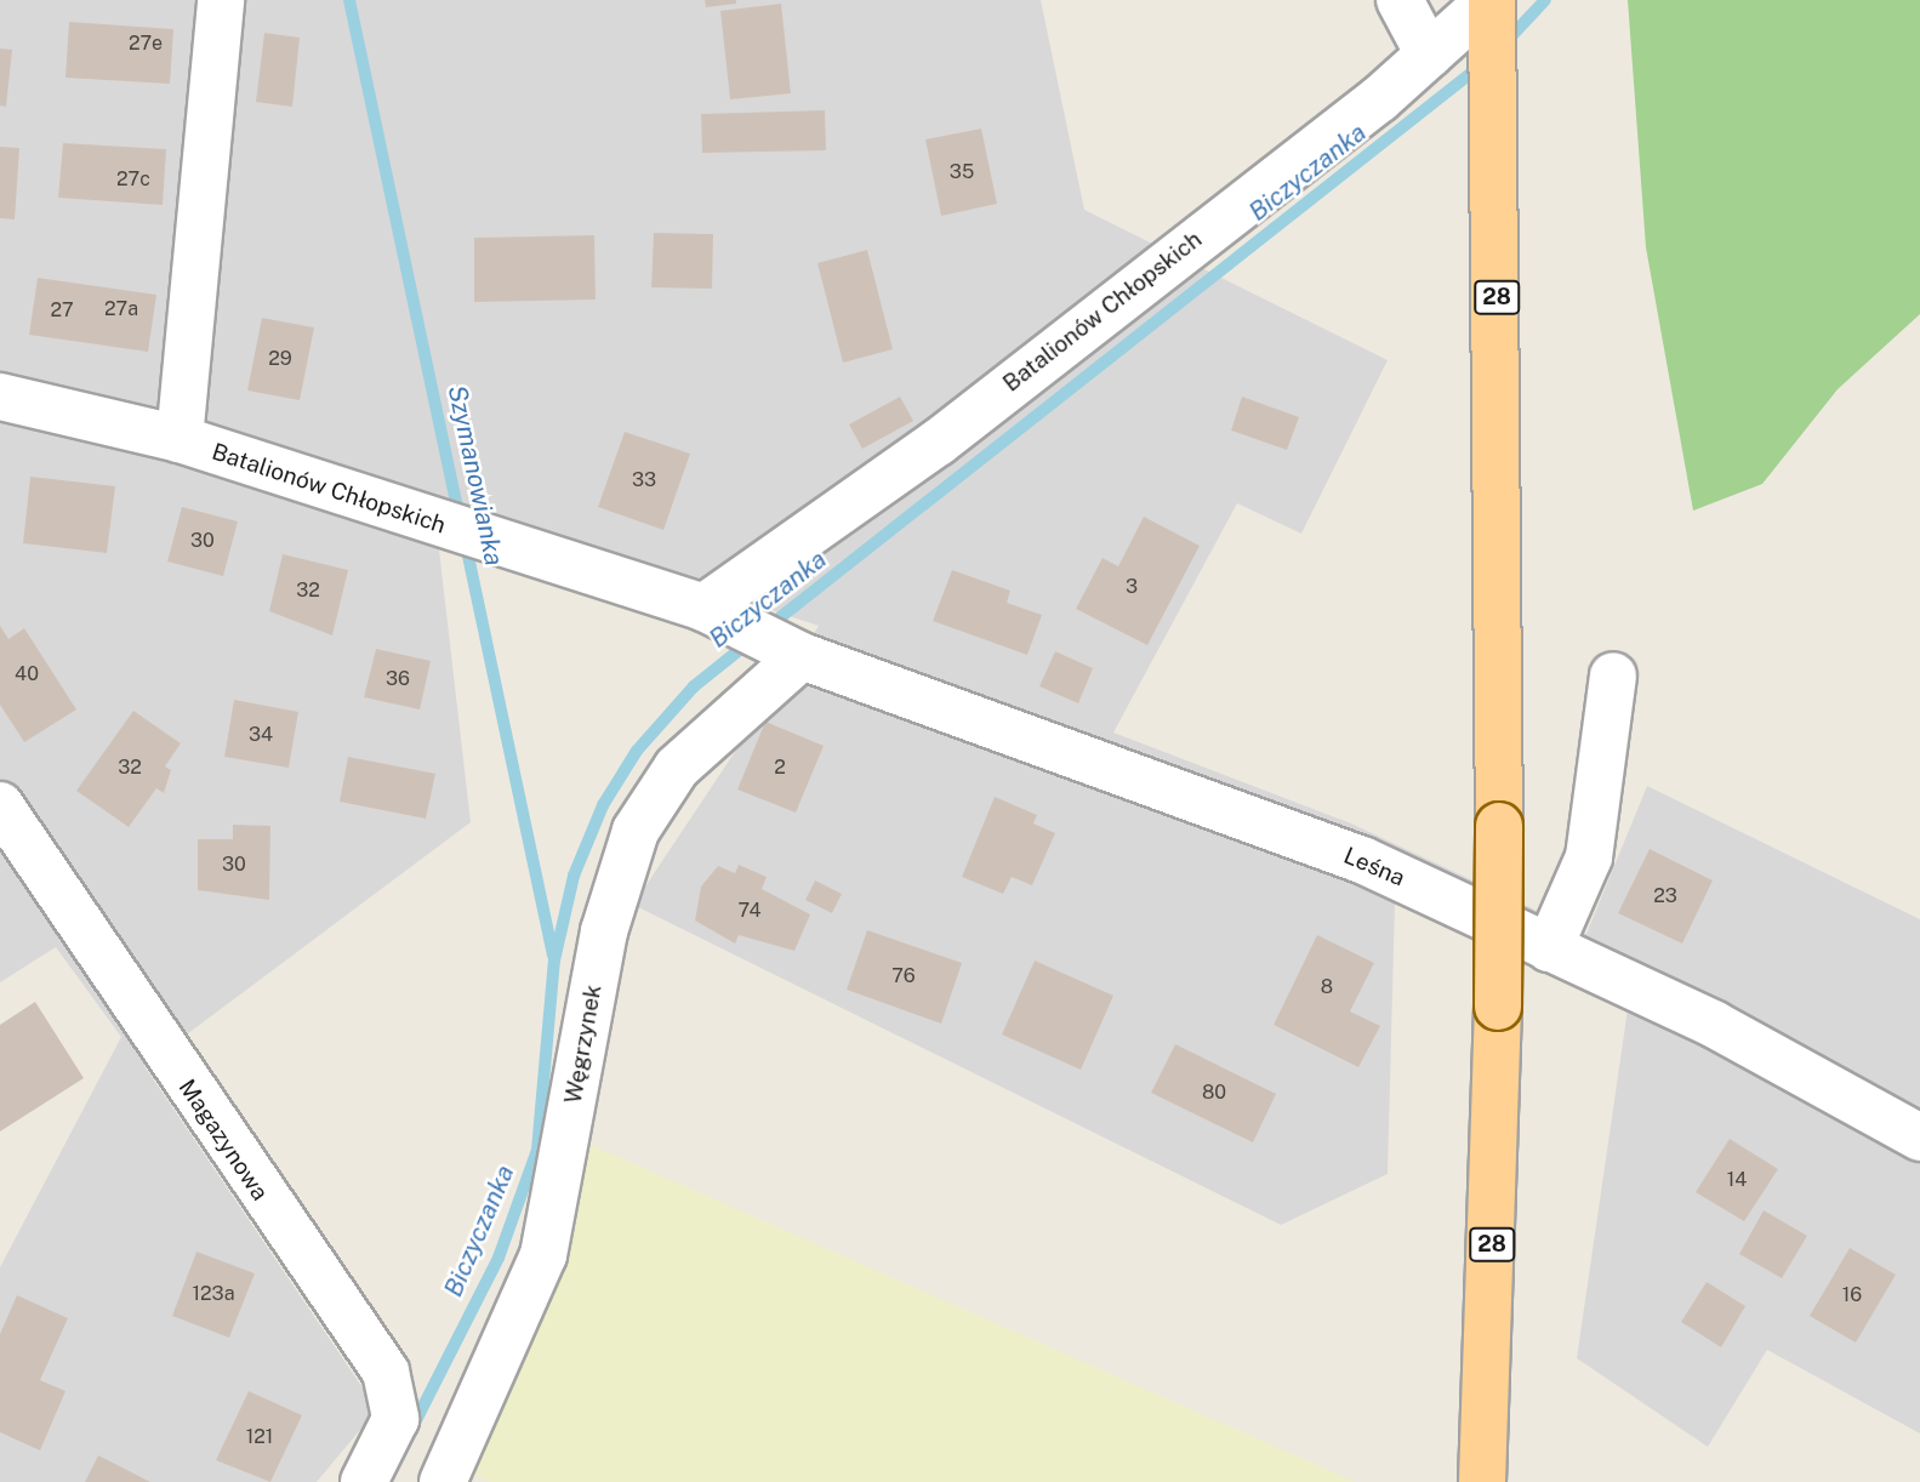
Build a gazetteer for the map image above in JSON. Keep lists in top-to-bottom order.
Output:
{
  "streets": {
    "main road": ["28"],
    "street": [
      "Batalionów Chłopskich",
      "Leśna",
      "Węgrzynek",
      "Magazynowa"
    ]
  },
  "crossings": [
    ["28", "Batalionów Chłopskich"],
    ["Batalionów Chłopskich", "Leśna"],
    ["Batalionów Chłopskich", "Węgrzynek"],
    ["Leśna", "Węgrzynek"]
  ],
  "water": ["Biczyczanka", "Szymanowianka"],
  "house_numbers": [
    "27e",
    "35",
    "27c",
    "27a",
    "27",
    "29",
    "33",
    "30",
    "3",
    "32",
    "40",
    "36",
    "34",
    "32",
    "2",
    "30",
    "23",
    "74",
    "76",
    "8",
    "80",
    "14",
    "123a",
    "16",
    "121"
  ]
}
